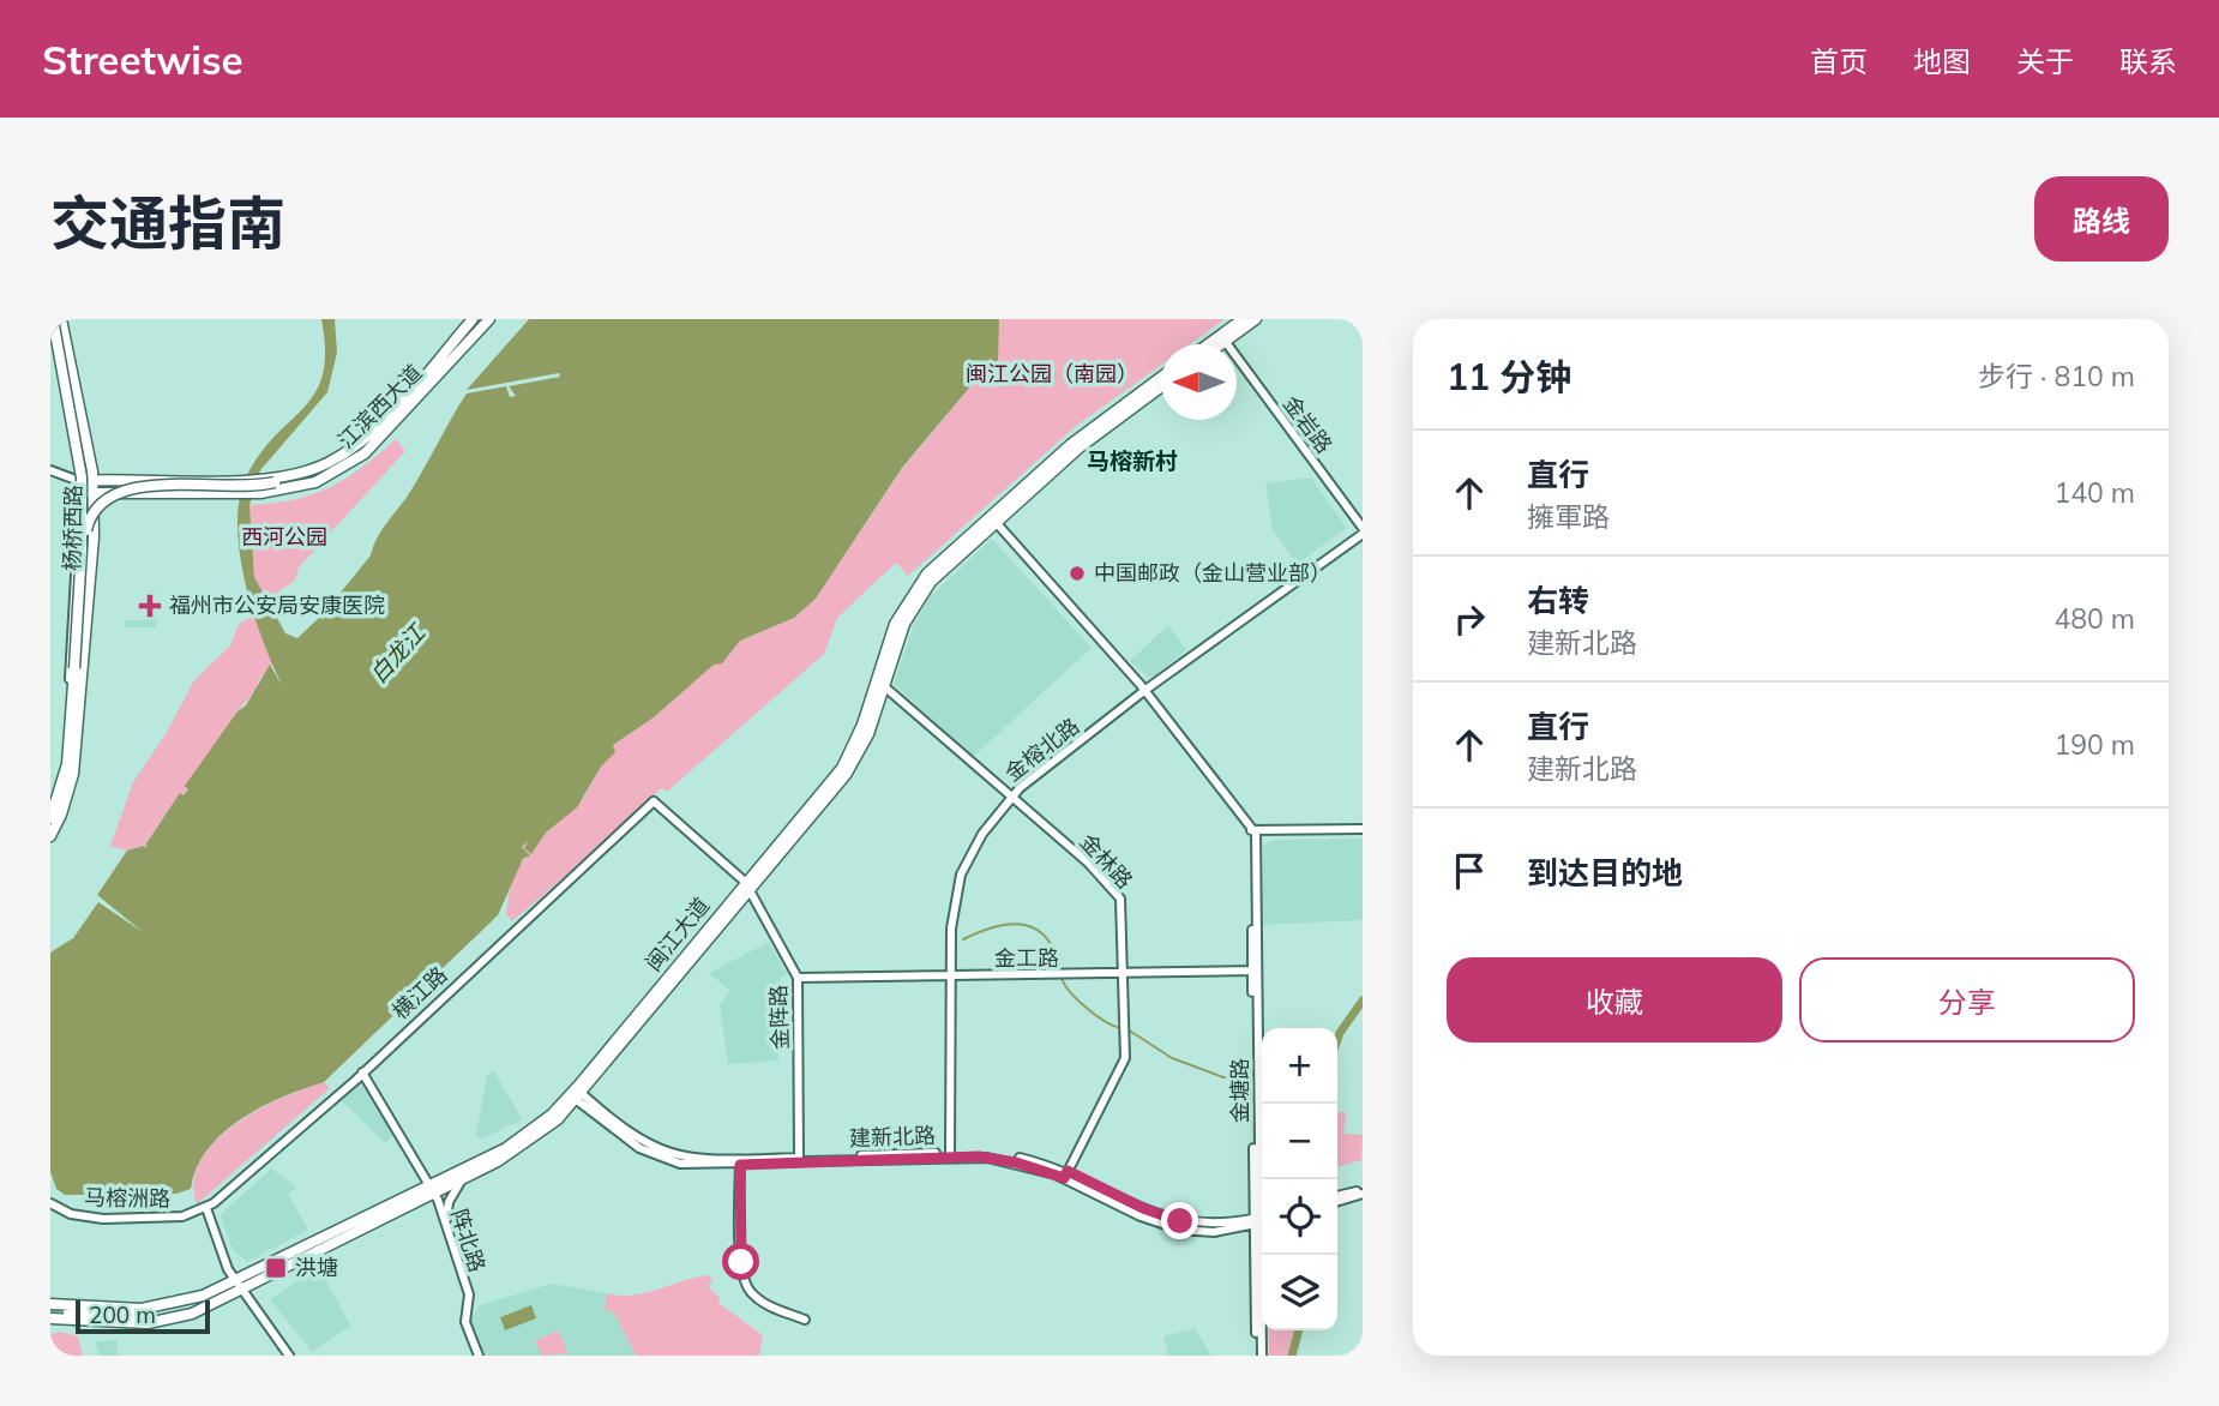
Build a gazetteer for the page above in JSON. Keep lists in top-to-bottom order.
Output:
{
  "streets": {
    "main road": ["江滨西大道", "杨桥西路", "闽江大道"],
    "street": [
      "金岩路",
      "金榕北路",
      "金林路",
      "金工路",
      "横江路",
      "金阵路",
      "金塘路",
      "建新北路",
      "马榕洲路",
      "阵北路"
    ]
  },
  "crossings": [
    ["江滨西大道", "杨桥西路"],
    ["金岩路", "金榕北路"],
    ["金榕北路", "金林路"],
    ["金榕北路", "金工路"],
    ["金榕北路", "建新北路"],
    ["金林路", "闽江大道"],
    ["金林路", "金工路"],
    ["金林路", "建新北路"],
    ["闽江大道", "横江路"],
    ["闽江大道", "金阵路"],
    ["闽江大道", "建新北路"],
    ["闽江大道", "阵北路"],
    ["金工路", "金阵路"],
    ["金工路", "金塘路"],
    ["横江路", "金阵路"],
    ["横江路", "马榕洲路"],
    ["横江路", "阵北路"],
    ["金阵路", "建新北路"],
    ["金塘路", "建新北路"]
  ],
  "districts": ["马榕新村"],
  "water": ["白龙江"],
  "parks": ["闽江公园（南园）", "西河公园"],
  "places": {
    "other": ["中国邮政（金山营业部）"],
    "health": ["福州市公安局安康医院"],
    "transit": ["洪塘"]
  },
  "scale_bar": "200 m",
  "north": "left",
  "page": {
    "header": "Streetwise",
    "nav": [
      "首页",
      "地图",
      "关于",
      "联系"
    ],
    "title": "交通指南",
    "buttons": [
      "路线",
      ["收藏", "分享"]
    ],
    "heading": ["11 分钟", "步行 · 810 m"],
    "list": [
      ["直行", "擁軍路", "140 m"],
      ["右转", "建新北路", "480 m"],
      ["直行", "建新北路", "190 m"],
      "到达目的地"
    ],
    "map_buttons": ["+", "−"],
    "scale": "200 m"
  }
}
